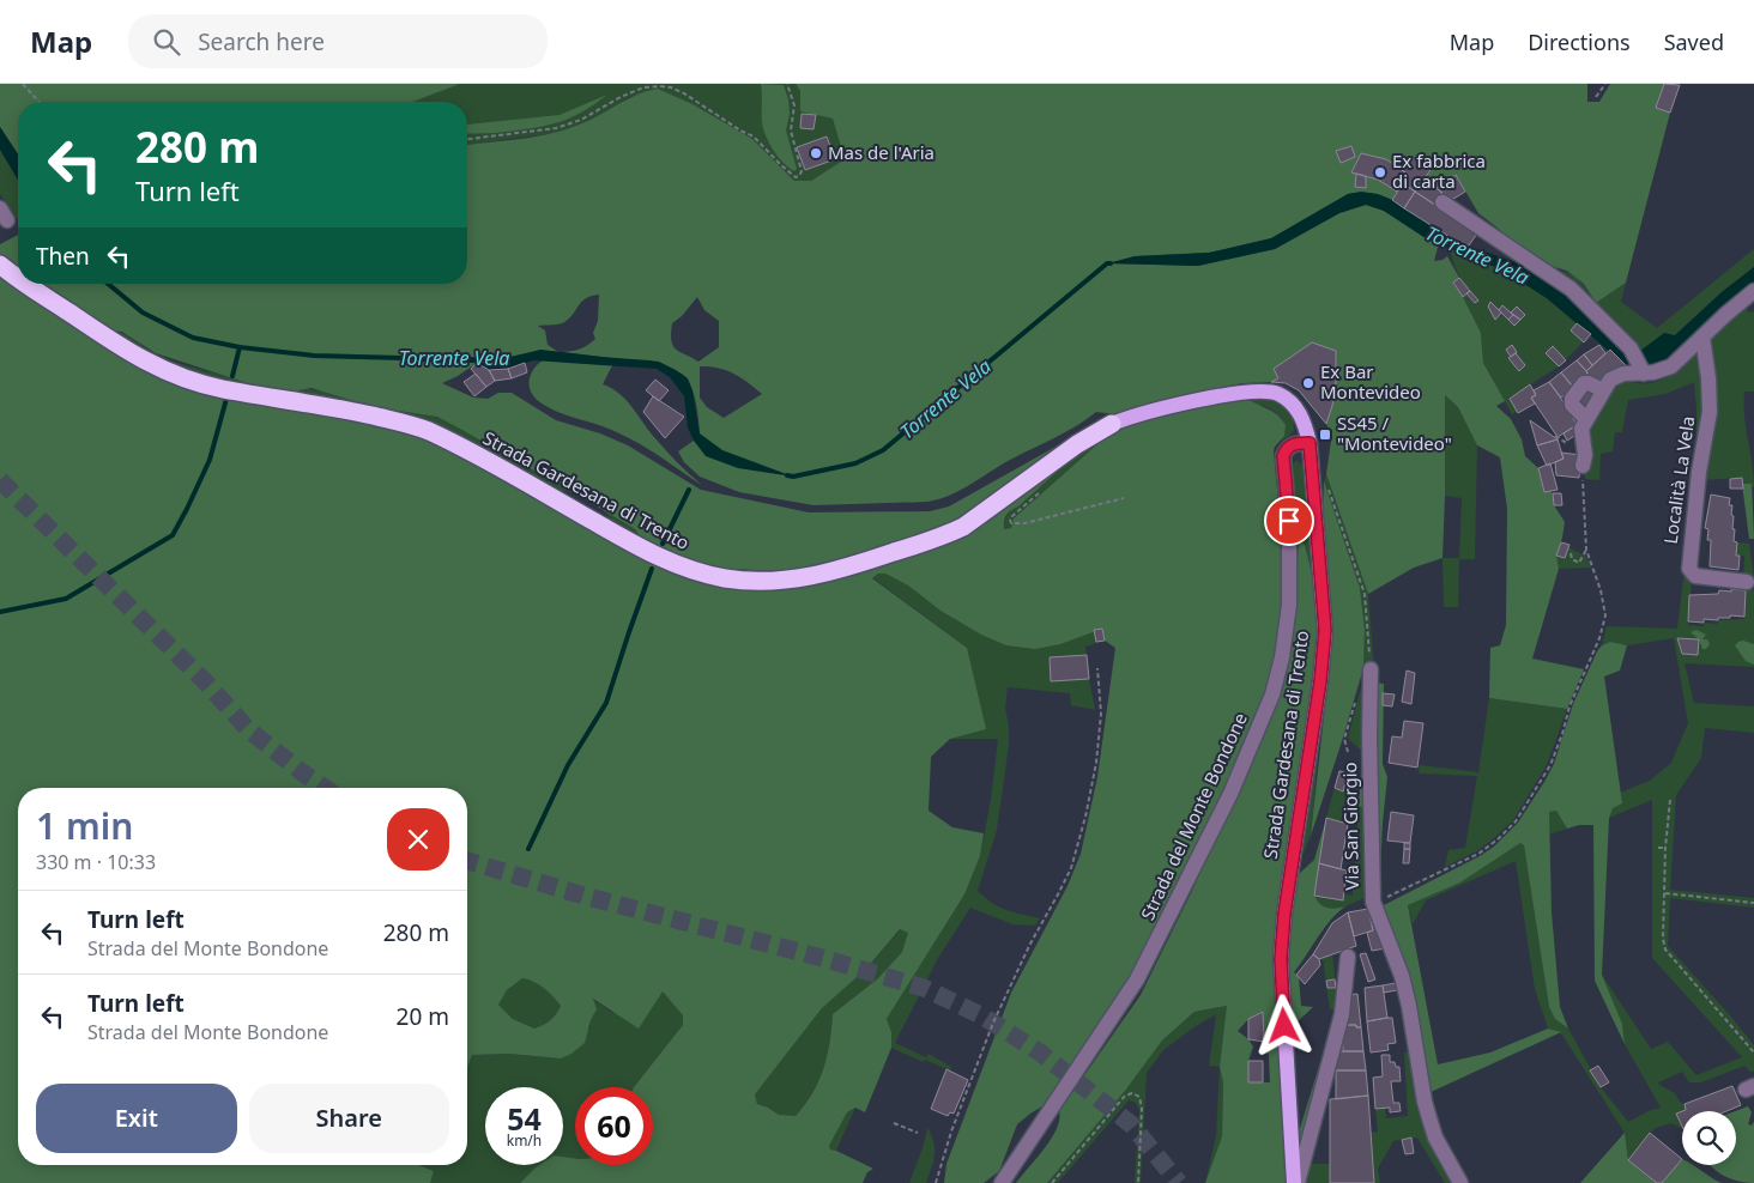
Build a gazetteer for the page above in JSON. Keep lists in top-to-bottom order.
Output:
{
  "streets": {
    "highway": ["Strada Gardesana di Trento"],
    "street": ["Località La Vela", "Strada del Monte Bondone", "Via San Giorgio"]
  },
  "crossings": [
    ["Strada Gardesana di Trento", "Strada del Monte Bondone"]
  ],
  "water": ["Torrente Vela"],
  "places": {
    "other": ["Mas de l'Aria", "Ex fabbrica di carta", "Ex Bar Montevideo"],
    "transit": ["SS45 / \"Montevideo\""]
  },
  "page": {
    "header": "Map",
    "search": "Search here",
    "nav": ["Map", "Directions", "Saved"],
    "turn": ["280 m", "Turn left"],
    "then": "Then",
    "heading": ["1 min", "330 m · 10:33"],
    "list": [
      {
        "name": "Turn left",
        "note": "Strada del Monte Bondone",
        "value": "280 m"
      },
      {
        "name": "Turn left",
        "note": "Strada del Monte Bondone",
        "value": "20 m"
      }
    ],
    "buttons": ["Exit", "Share"],
    "speed": "54 km/h",
    "limit": "60"
  }
}
